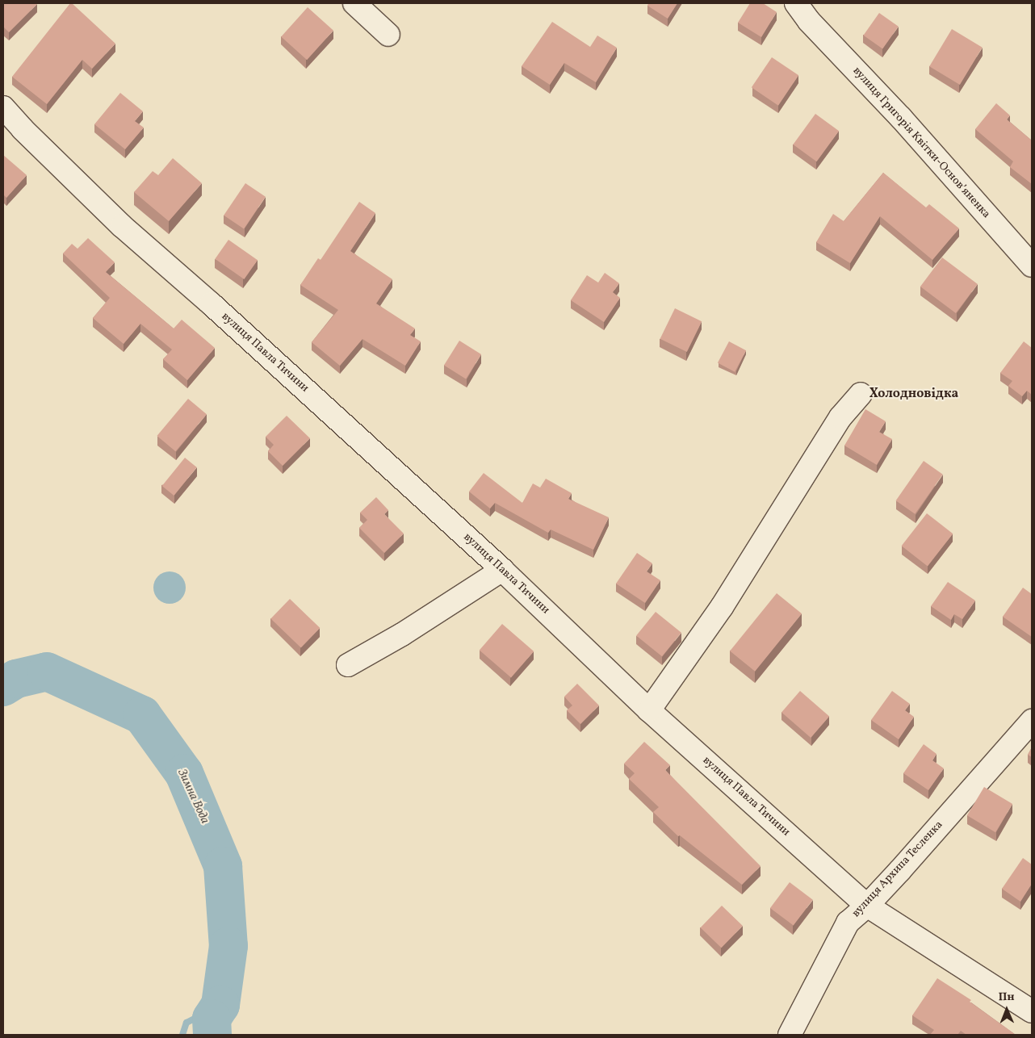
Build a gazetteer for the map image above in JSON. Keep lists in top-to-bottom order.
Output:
{
  "streets": {
    "street": ["вулиця Григорія Квітки-Основʼяненка", "вулиця Павла Тичини", "вулиця Архипа Тесленка"]
  },
  "crossings": [
    ["вулиця Павла Тичини", "вулиця Архипа Тесленка"]
  ],
  "districts": ["Холодновідка"],
  "water": ["Зимна Вода"],
  "north": "top"
}
